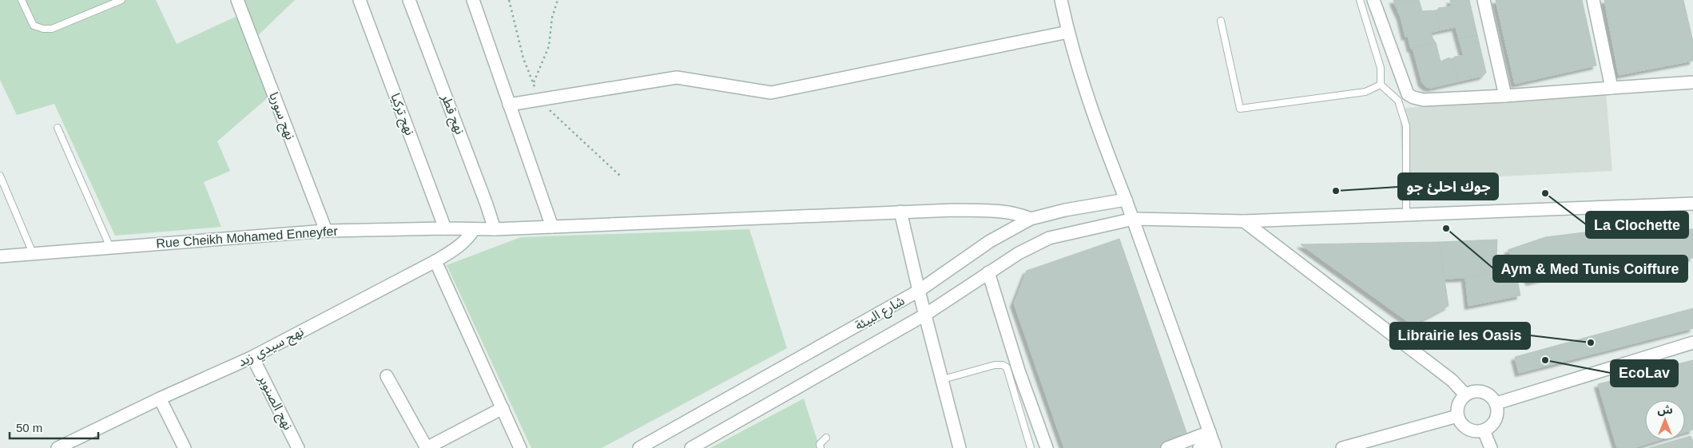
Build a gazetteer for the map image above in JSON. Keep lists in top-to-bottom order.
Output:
{
  "streets": {
    "street": [
      "نهج تركيا",
      "نهج قطر",
      "نهج سوريا",
      "Rue Cheikh Mohamed Enneyfer",
      "شارع البيئة",
      "نهج سيدي زيد",
      "نهج الصنوبر"
    ]
  },
  "crossings": [
    ["نهج تركيا", "Rue Cheikh Mohamed Enneyfer"],
    ["نهج قطر", "Rue Cheikh Mohamed Enneyfer"],
    ["نهج سوريا", "Rue Cheikh Mohamed Enneyfer"],
    ["Rue Cheikh Mohamed Enneyfer", "شارع البيئة"],
    ["Rue Cheikh Mohamed Enneyfer", "نهج سيدي زيد"],
    ["نهج سيدي زيد", "نهج الصنوبر"]
  ],
  "places": [
    "جوك احلئ جو",
    "La Clochette",
    "Aym & Med Tunis Coiffure",
    "Librairie les Oasis",
    "EcoLav"
  ],
  "scale_bar": "50 m",
  "north": "top"
}
